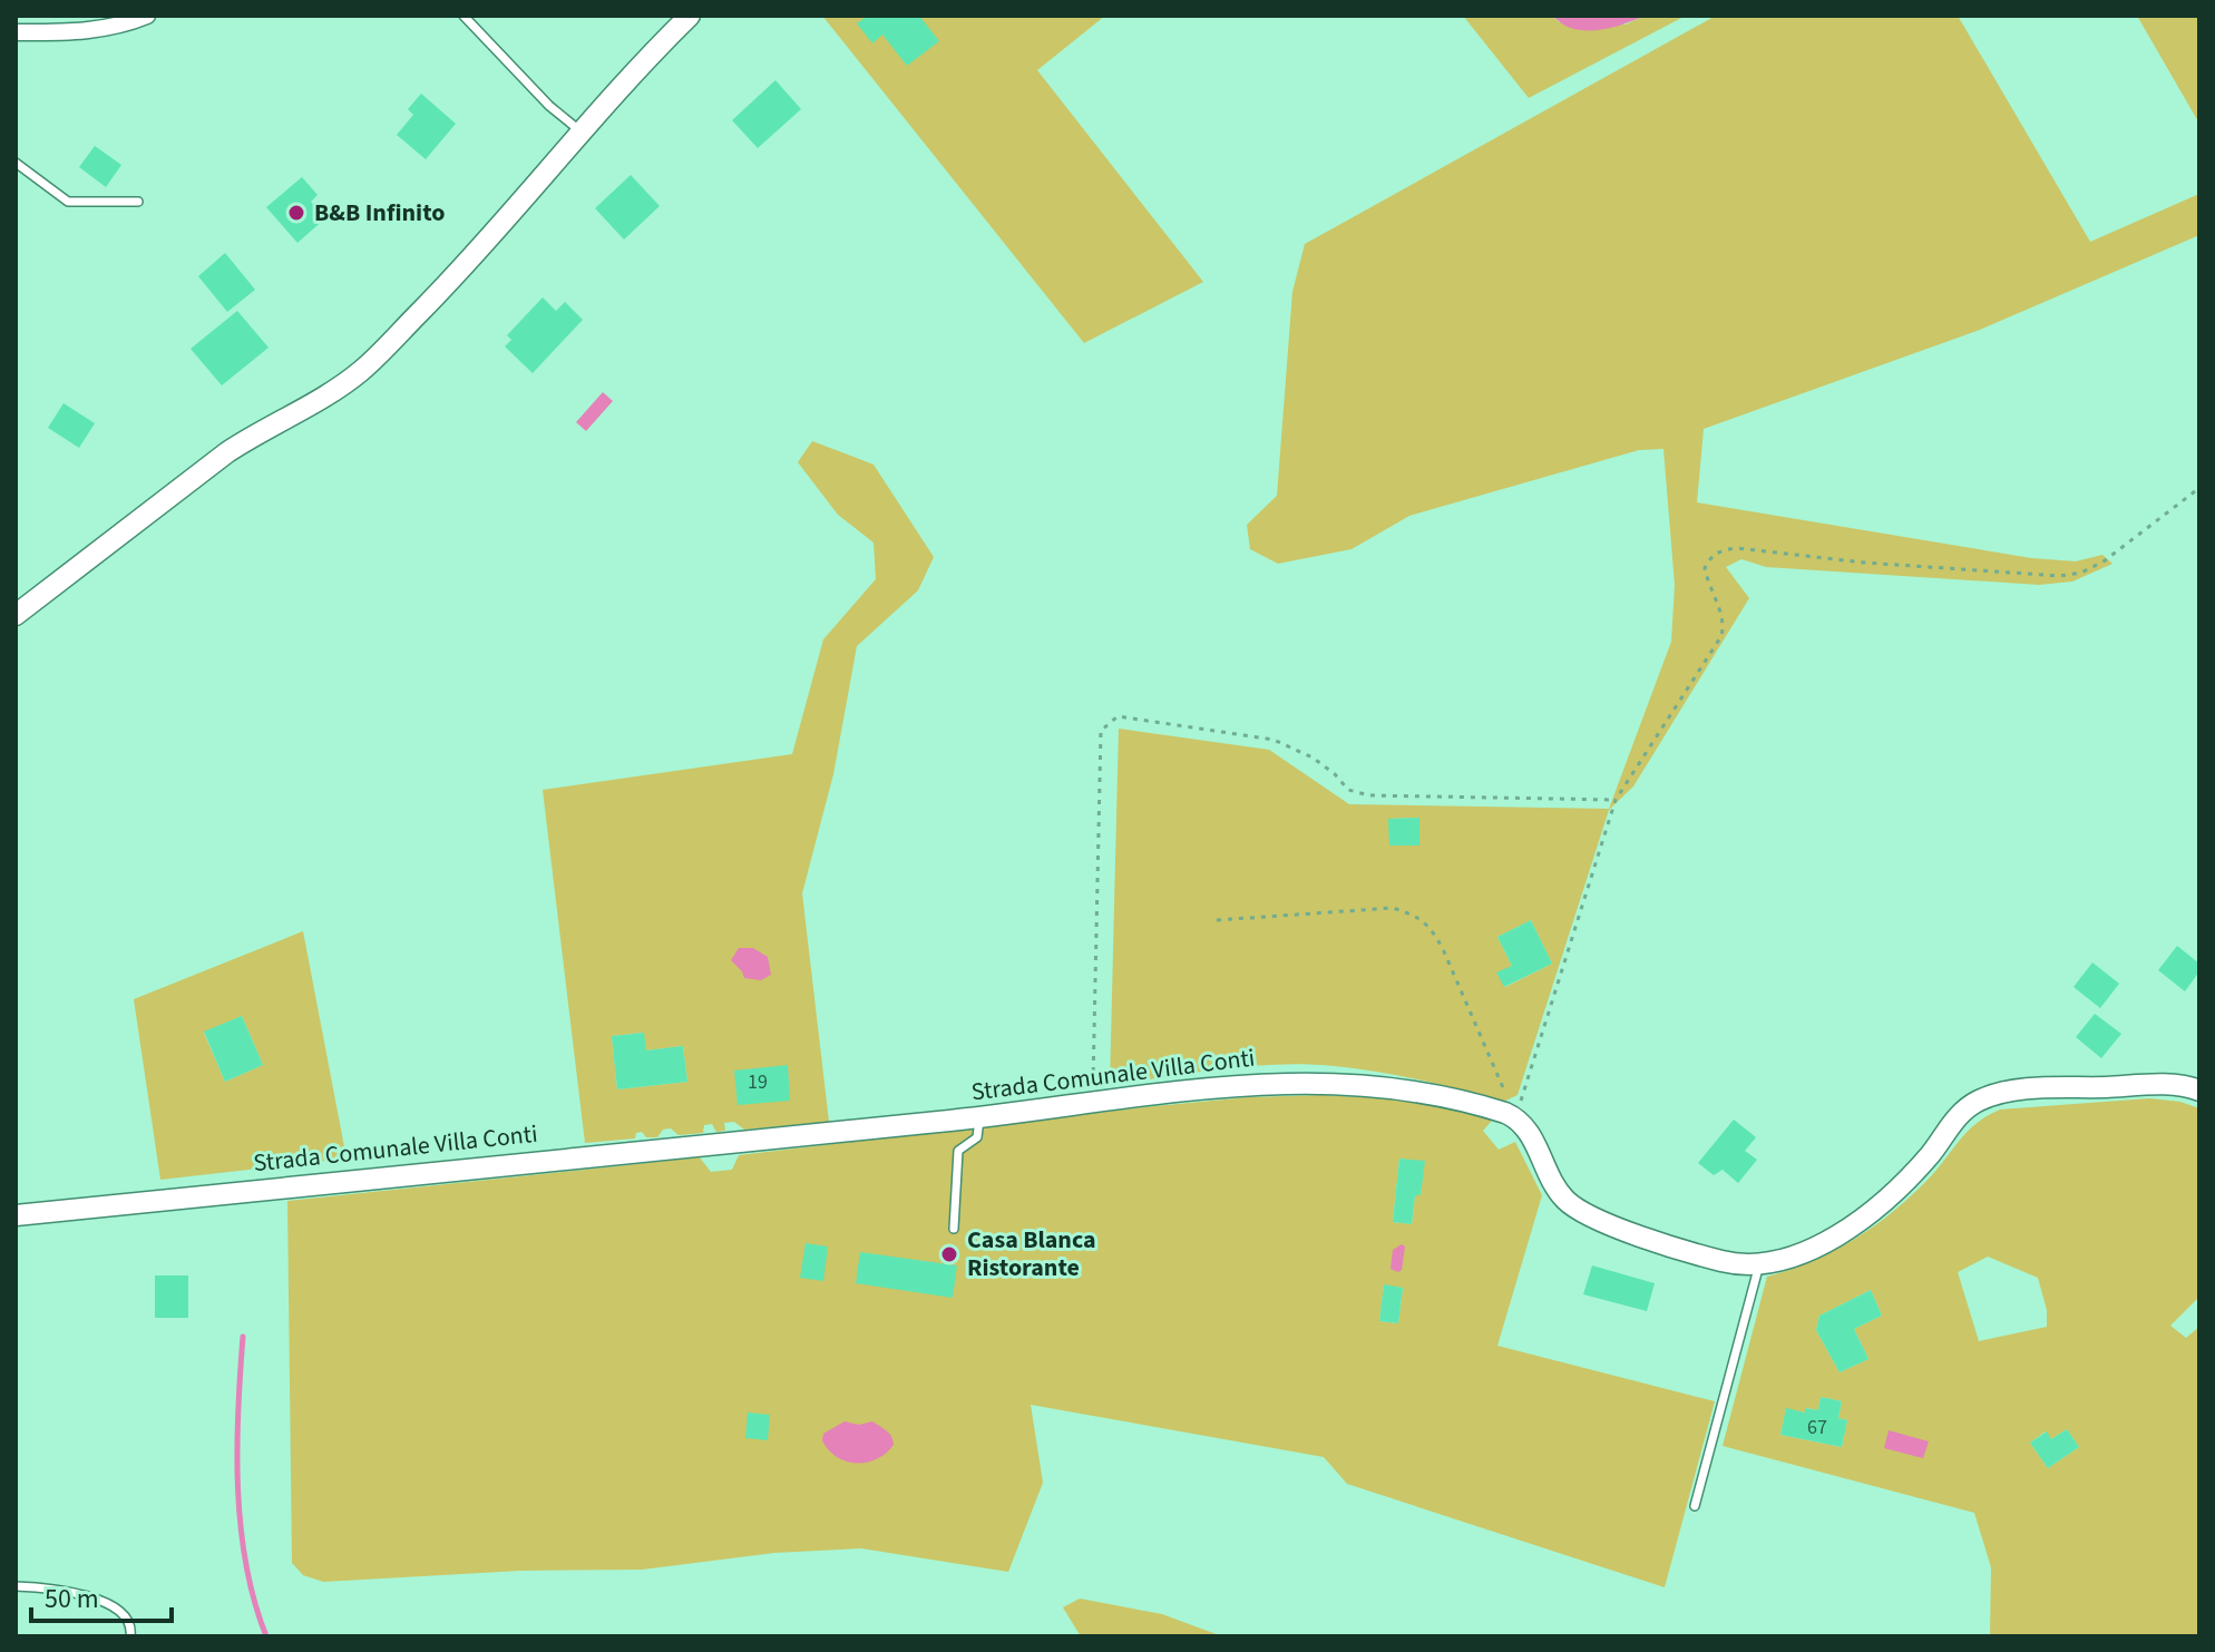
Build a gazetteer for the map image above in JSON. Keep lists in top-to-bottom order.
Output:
{
  "streets": {
    "street": ["Strada Comunale Villa Conti"]
  },
  "places": ["B&B Infinito", "Casa Blanca Ristorante"],
  "house_numbers": ["19", "67"],
  "scale_bar": "50 m"
}
